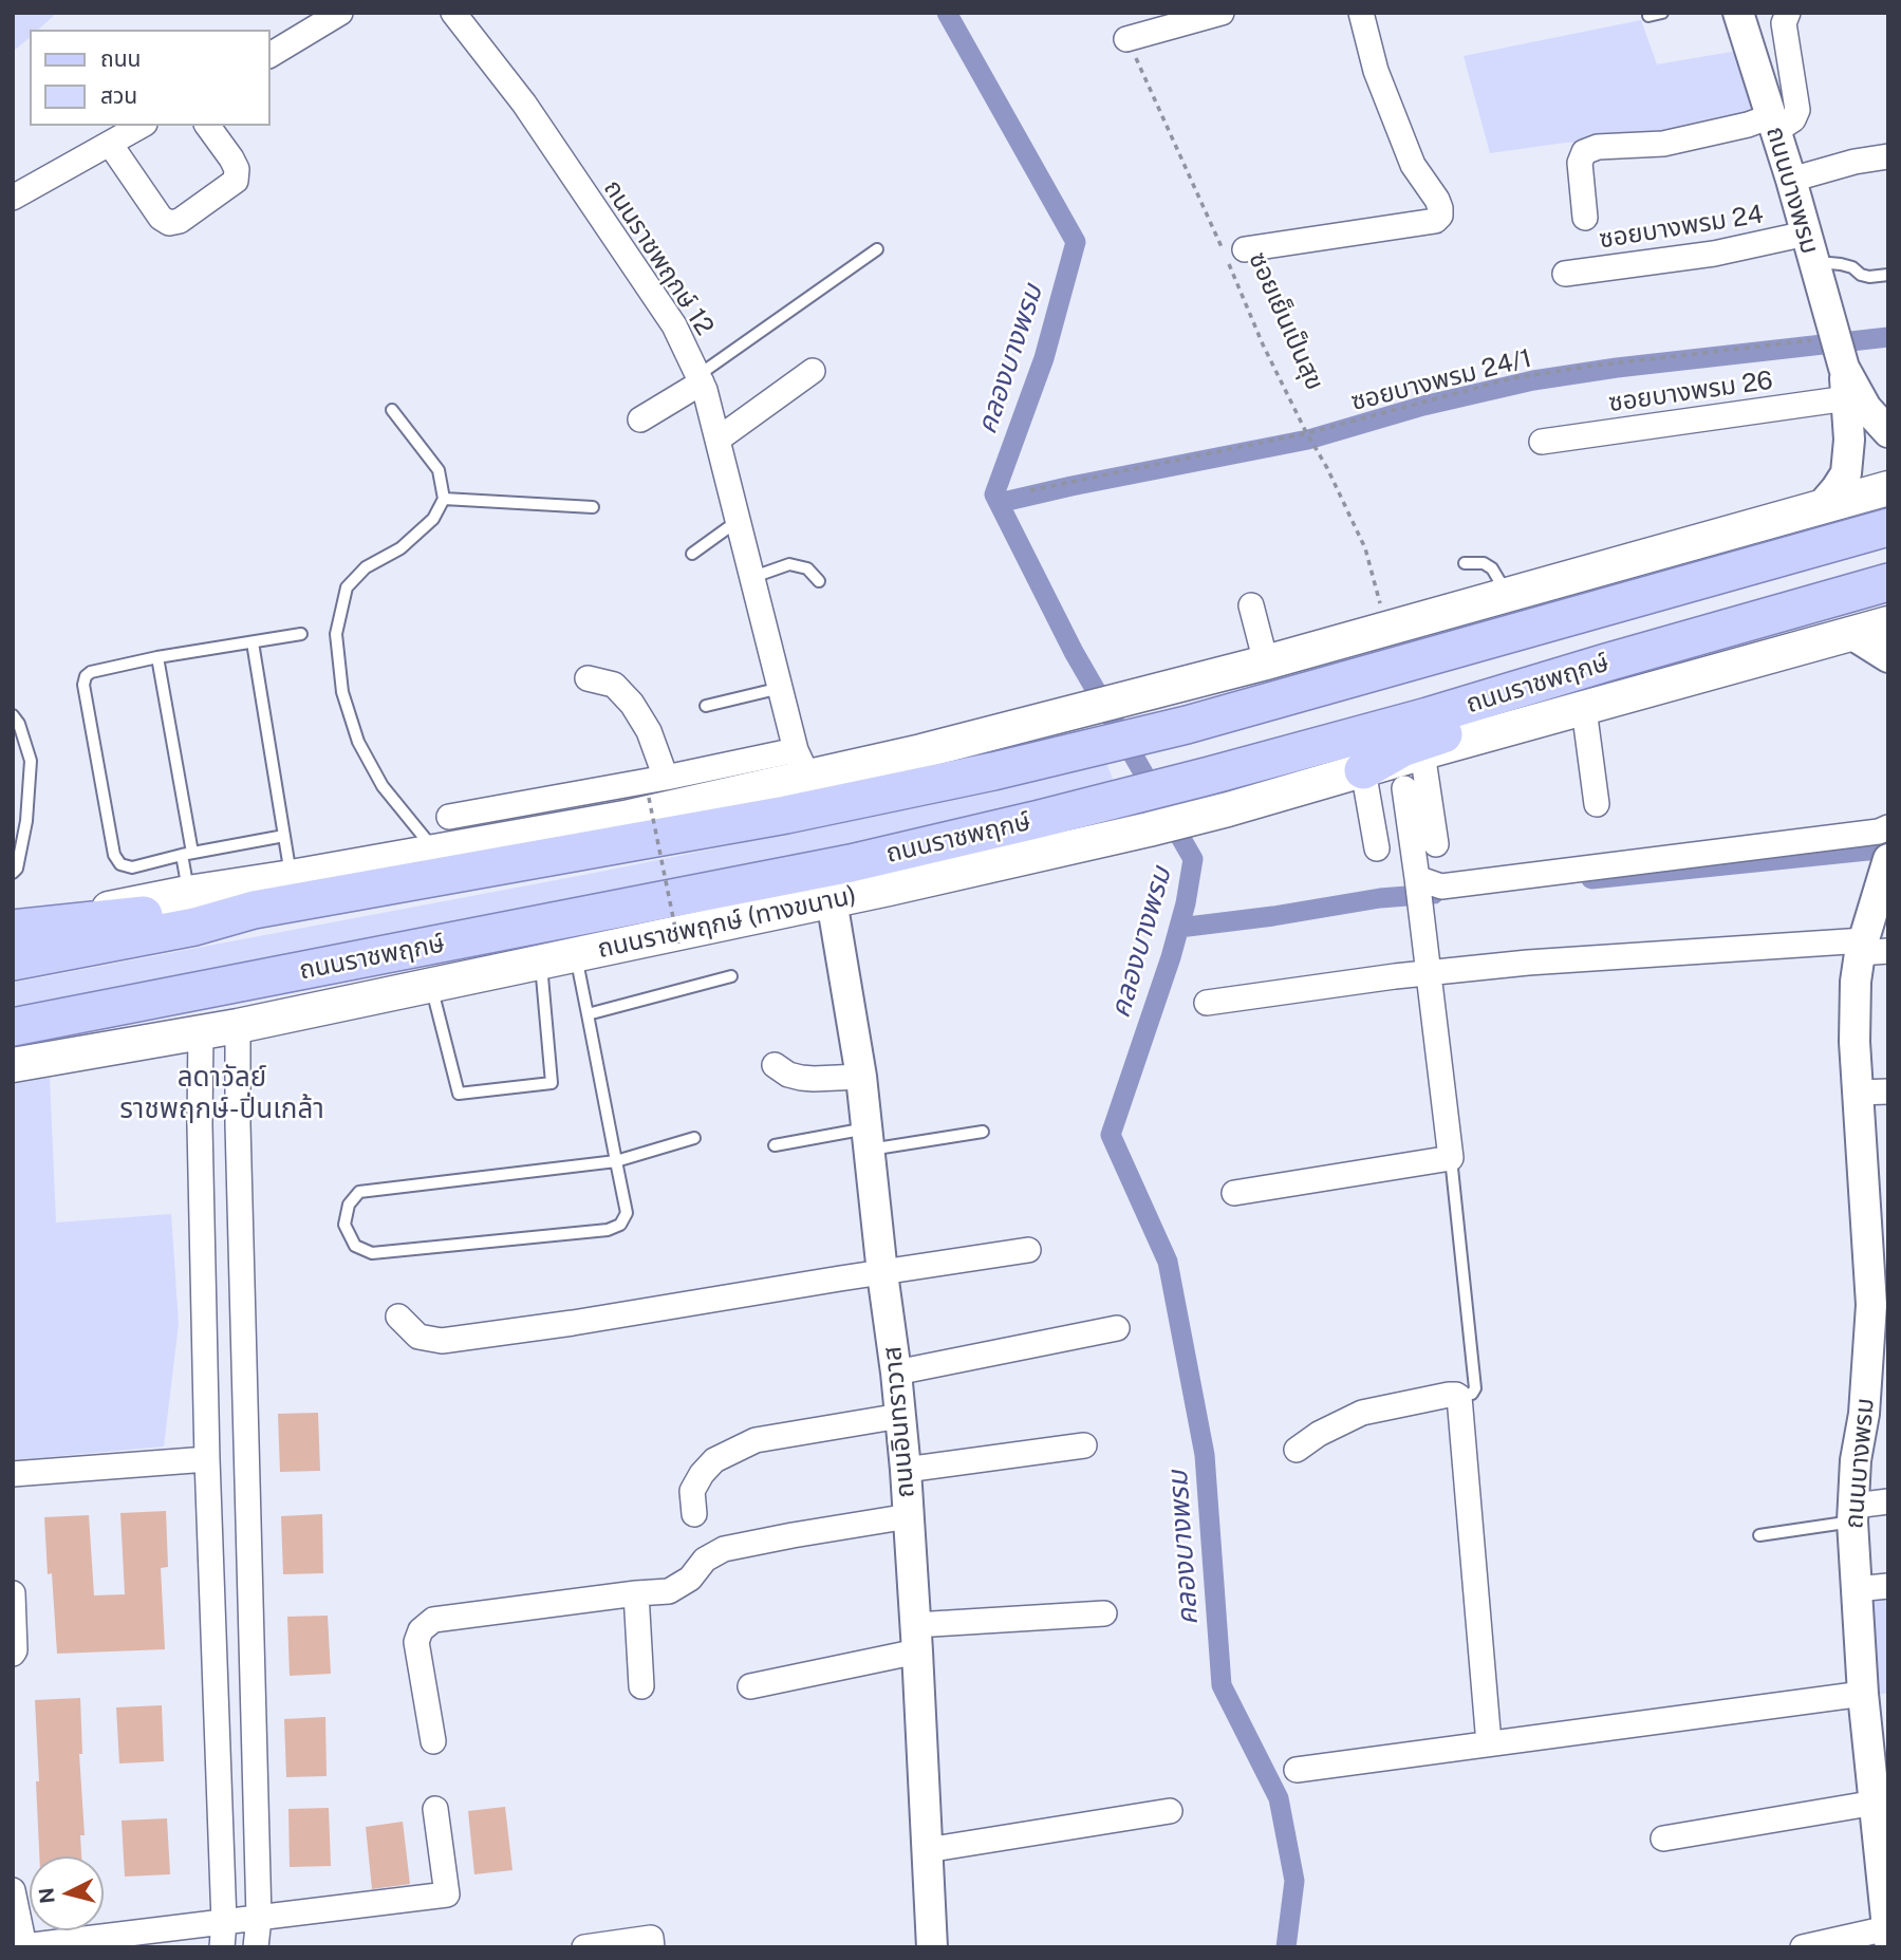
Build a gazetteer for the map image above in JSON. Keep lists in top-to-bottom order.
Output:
{
  "streets": {
    "main road": ["ถนนราชพฤกษ์", "ถนนราชพฤกษ์ (ทางขนาน)"],
    "street": [
      "ถนนบางพรม",
      "ซอยบางพรม 24",
      "ถนนราชพฤกษ์ 12",
      "ซอยบางพรม 26",
      "ถนนอินทราวาส"
    ],
    "path": ["ซอยเย็นเป็นสุข", "ซอยบางพรม 24/1"]
  },
  "crossings": [
    ["ถนนบางพรม", "ซอยบางพรม 24"],
    ["ถนนบางพรม", "ซอยบางพรม 24/1"],
    ["ถนนบางพรม", "ซอยบางพรม 26"],
    ["ซอยเย็นเป็นสุข", "ซอยบางพรม 24/1"],
    ["ถนนราชพฤกษ์", "ถนนราชพฤกษ์ (ทางขนาน)"],
    ["ถนนราชพฤกษ์ (ทางขนาน)", "ถนนอินทราวาส"]
  ],
  "districts": ["ลดาวัลย์ ราชพฤกษ์-ปิ่นเกล้า"],
  "water": ["คลองบางพรม"],
  "legend": ["ถนน", "สวน"],
  "north": "left"
}
